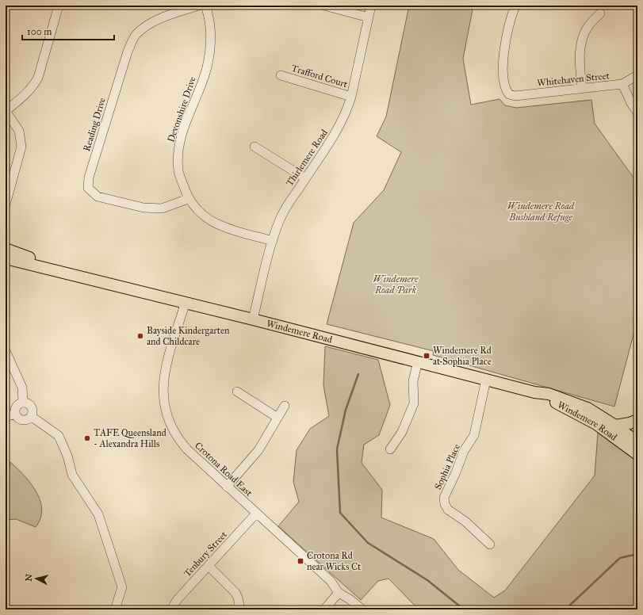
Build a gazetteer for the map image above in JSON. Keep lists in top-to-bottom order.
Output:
{
  "streets": {
    "main road": ["Windemere Road"],
    "street": [
      "Trafford Court",
      "Whitehaven Street",
      "Devonshire Drive",
      "Reading Drive",
      "Thirlemere Road",
      "Sophia Place",
      "Crotona Road East",
      "Tenbury Street"
    ]
  },
  "crossings": [
    ["Trafford Court", "Thirlemere Road"],
    ["Devonshire Drive", "Reading Drive"],
    ["Devonshire Drive", "Thirlemere Road"],
    ["Thirlemere Road", "Windemere Road"],
    ["Windemere Road", "Sophia Place"],
    ["Windemere Road", "Crotona Road East"],
    ["Crotona Road East", "Tenbury Street"]
  ],
  "parks": ["Windemere Road Bushland Refuge", "Windemere Road Park"],
  "places": {
    "other": ["Bayside Kindergarten and Childcare", "TAFE Queensland - Alexandra Hills"],
    "transit": ["Windemere Rd at Sophia Place", "Crotona Rd near Wicks Ct"]
  },
  "scale_bar": "100 m",
  "north": "left"
}
